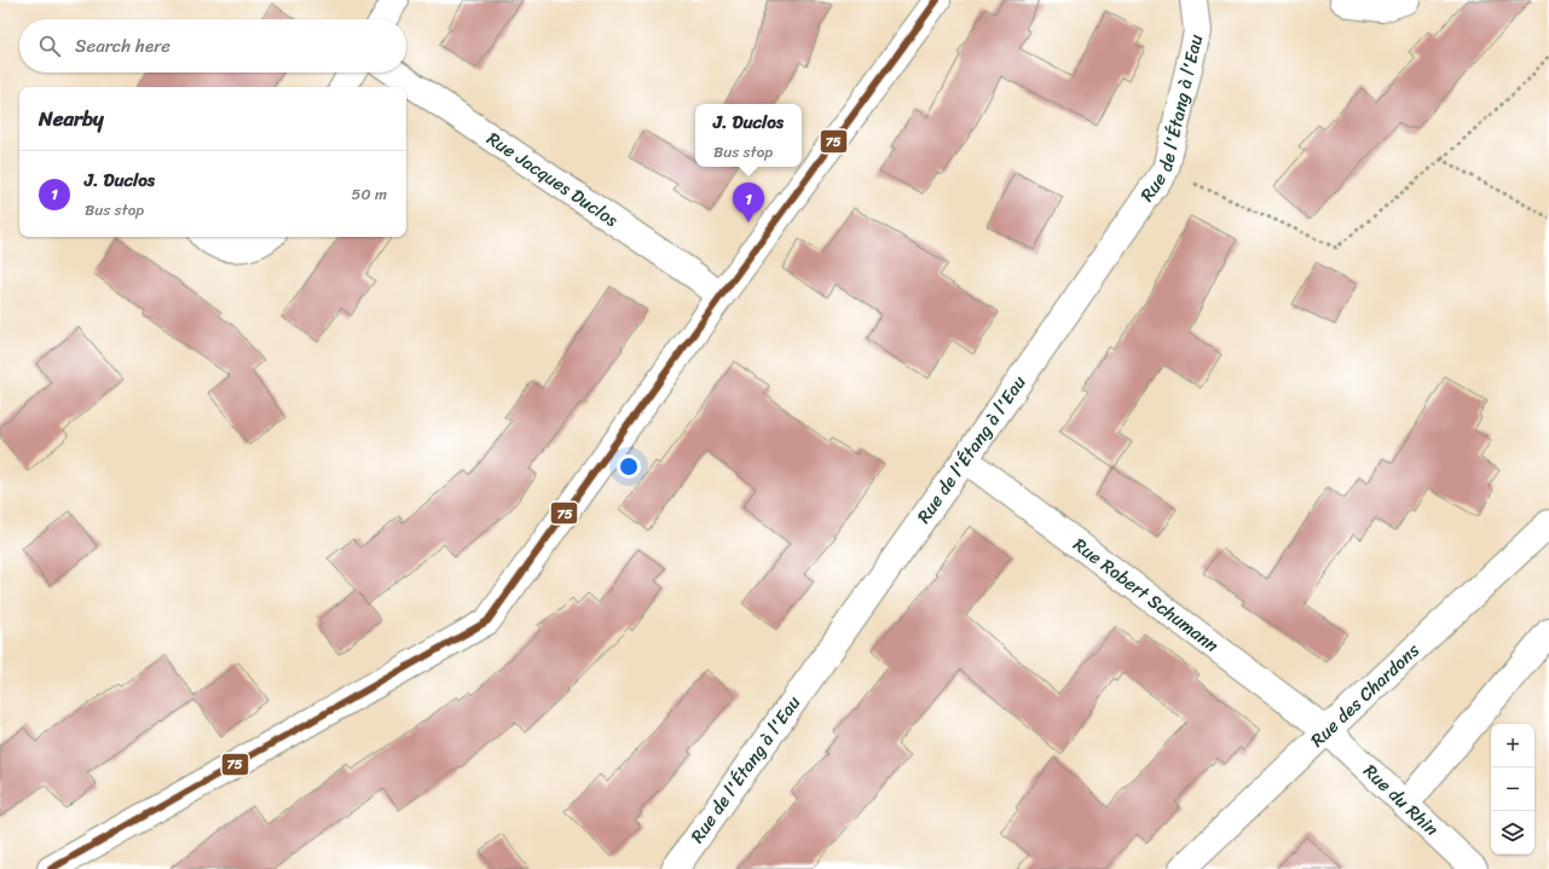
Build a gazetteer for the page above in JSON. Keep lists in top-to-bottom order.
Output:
{
  "streets": {
    "street": [
      "Rue de l'Étang à l'Eau",
      "Rue Jacques Duclos",
      "Rue Robert Schumann",
      "Rue des Chardons",
      "Rue du Rhin"
    ]
  },
  "crossings": [
    ["Rue de l'Étang à l'Eau", "Rue Robert Schumann"],
    ["Rue Robert Schumann", "Rue des Chardons"],
    ["Rue Robert Schumann", "Rue du Rhin"],
    ["Rue des Chardons", "Rue du Rhin"]
  ],
  "lines": ["transit line 75"],
  "page": {
    "search": "Search here",
    "heading": "Nearby",
    "popup": ["J. Duclos", "Bus stop"],
    "list": [
      {
        "mark": "1",
        "name": "J. Duclos",
        "note": "Bus stop",
        "value": "50 m"
      }
    ],
    "pins": "1",
    "map_buttons": ["+", "−"]
  }
}
